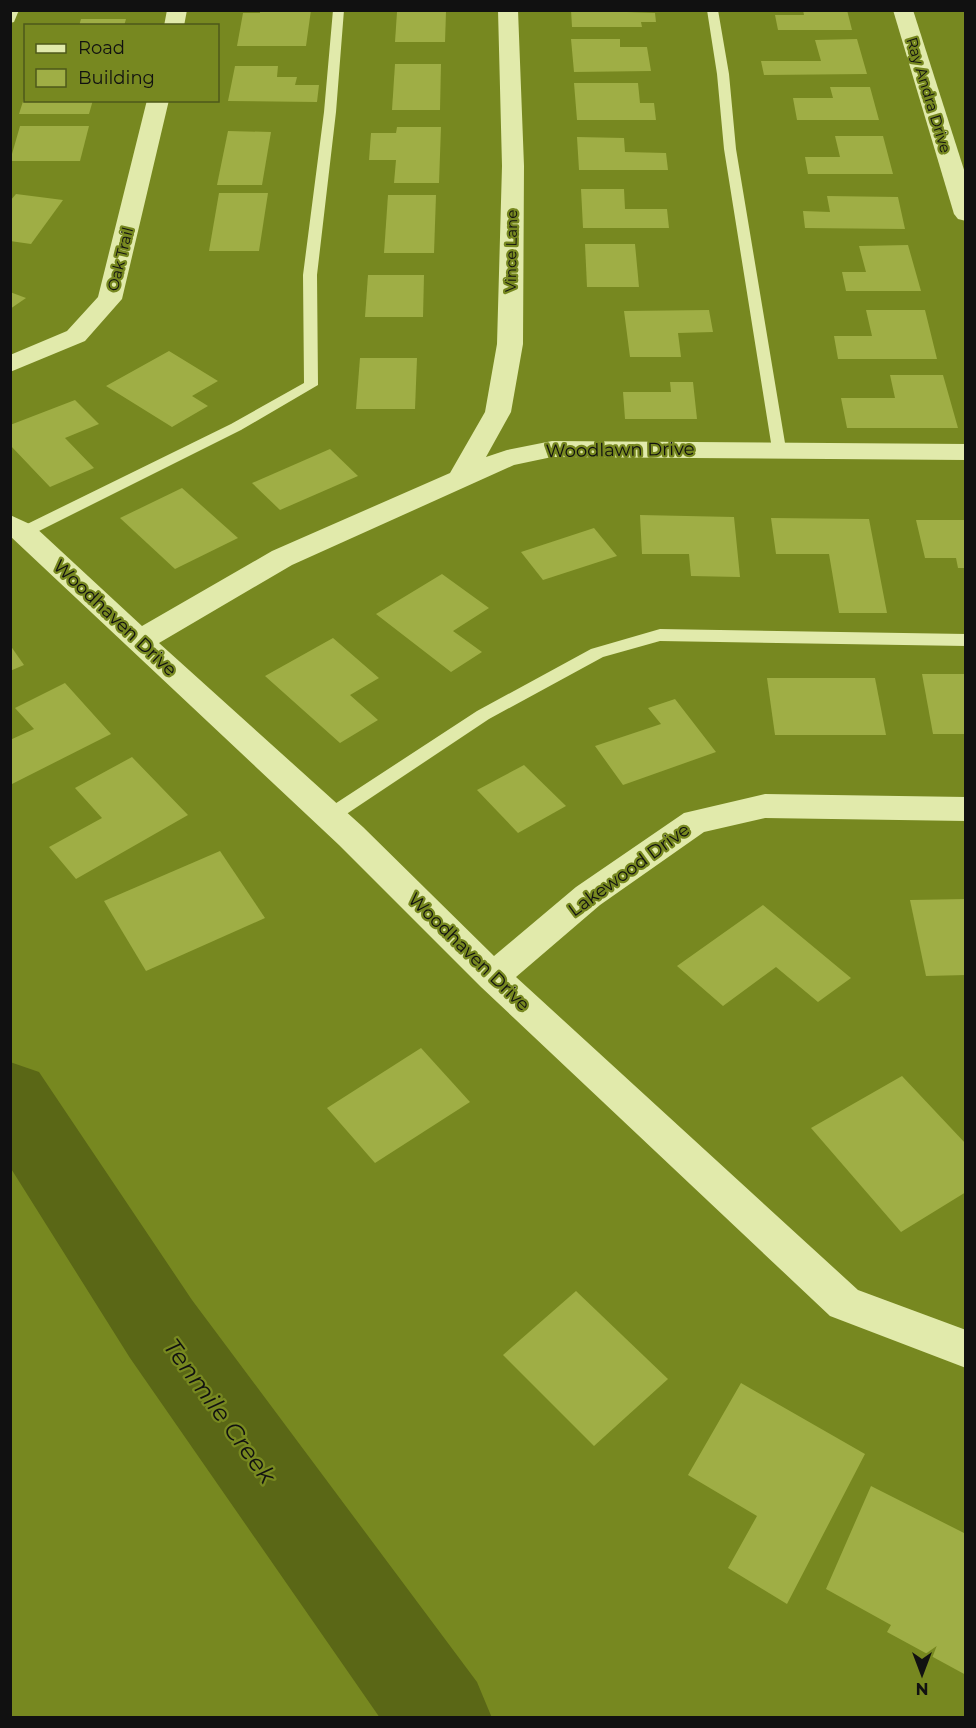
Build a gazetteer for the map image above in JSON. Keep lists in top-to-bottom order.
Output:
{
  "streets": {
    "street": [
      "Ray Andra Drive",
      "Vince Lane",
      "Oak Trail",
      "Woodlawn Drive",
      "Woodhaven Drive",
      "Lakewood Drive"
    ]
  },
  "crossings": [
    ["Vince Lane", "Woodlawn Drive"],
    ["Woodlawn Drive", "Woodhaven Drive"],
    ["Woodhaven Drive", "Lakewood Drive"]
  ],
  "water": ["Tenmile Creek"],
  "legend": ["Road", "Building"],
  "north": "bottom"
}
